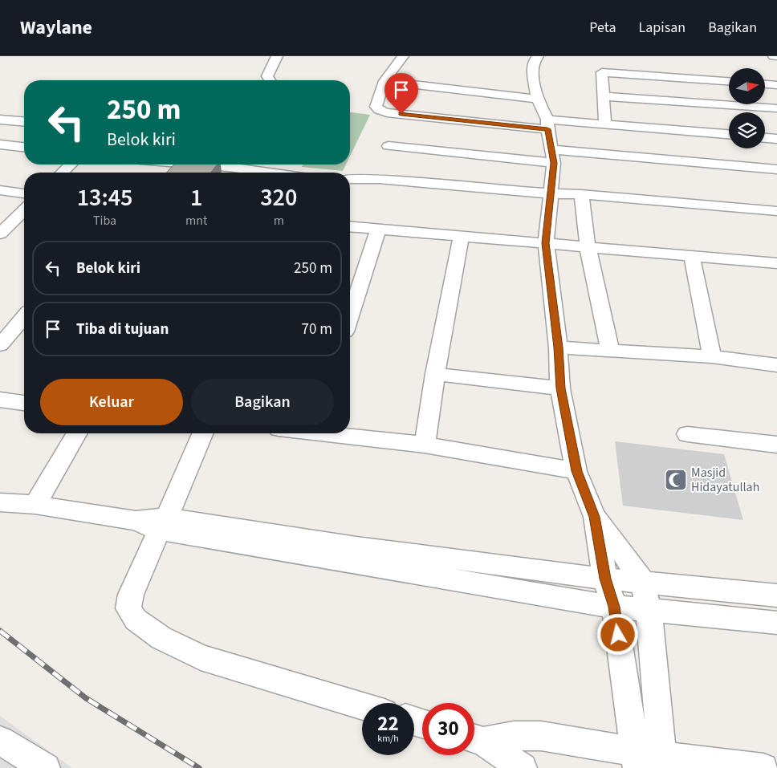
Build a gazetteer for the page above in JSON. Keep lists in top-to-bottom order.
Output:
{
  "places": {
    "mosque": ["Masjid Hidayatullah"]
  },
  "north": "right",
  "page": {
    "header": "Waylane",
    "nav": ["Peta", "Lapisan", "Bagikan"],
    "turn": ["250 m", "Belok kiri"],
    "eta": [
      "13:45",
      "Tiba",
      "1",
      "mnt",
      "320",
      "m"
    ],
    "list": [
      {
        "name": "Belok kiri",
        "value": "250 m"
      },
      {
        "name": "Tiba di tujuan",
        "value": "70 m"
      }
    ],
    "buttons": ["Keluar", "Bagikan"],
    "speed": "22 km/h",
    "limit": "30"
  }
}
